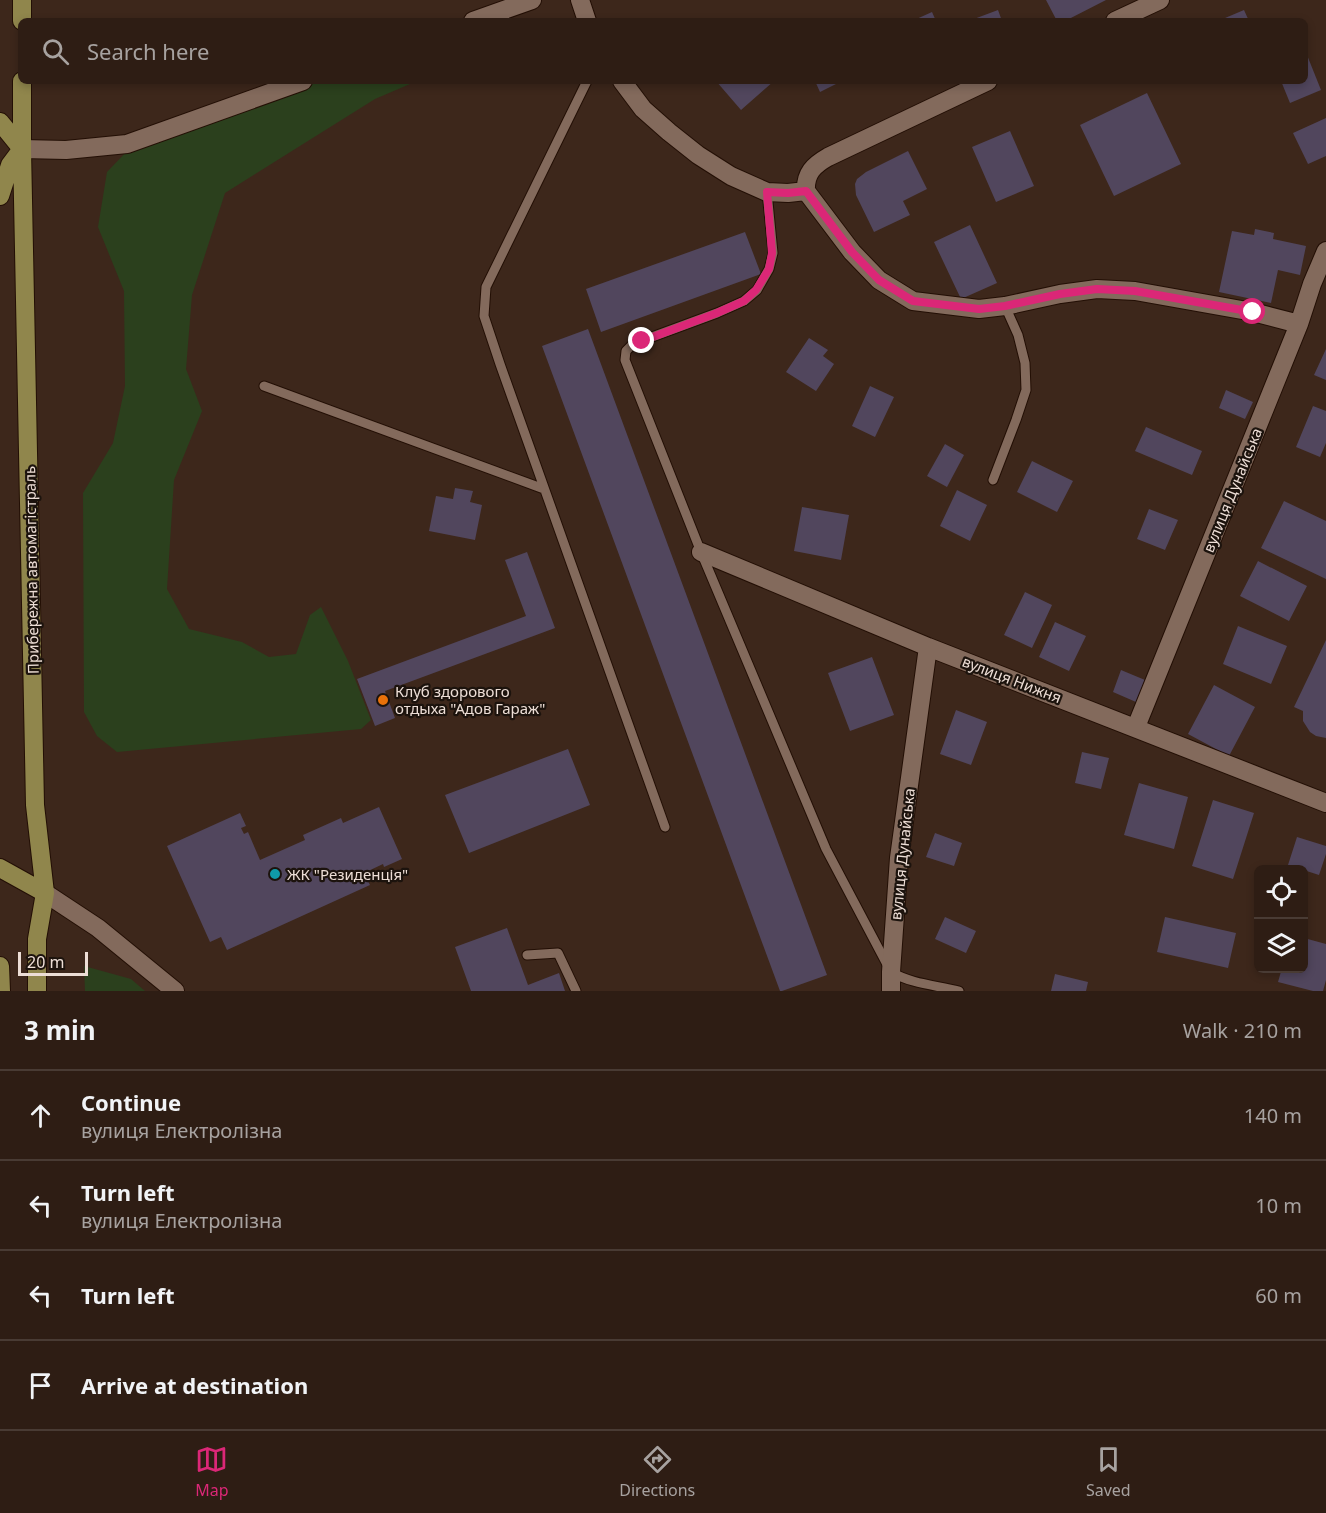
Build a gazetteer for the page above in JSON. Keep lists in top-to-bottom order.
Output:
{
  "streets": {
    "main road": ["Прибережна автомагістраль"],
    "street": ["вулиця Дунайська", "вулиця Нижня"]
  },
  "crossings": [
    ["вулиця Дунайська", "вулиця Нижня"]
  ],
  "places": ["Клуб здорового отдыха \"Адов Гараж\"", "ЖК \"Резиденція\""],
  "scale_bar": "20 m",
  "page": {
    "search": "Search here",
    "scale": "20 m",
    "heading": ["3 min", "Walk · 210 m"],
    "list": [
      ["Continue", "вулиця Електролізна", "140 m"],
      ["Turn left", "вулиця Електролізна", "10 m"],
      ["Turn left", "60 m"],
      "Arrive at destination"
    ],
    "nav": ["Map", "Directions", "Saved"]
  }
}
